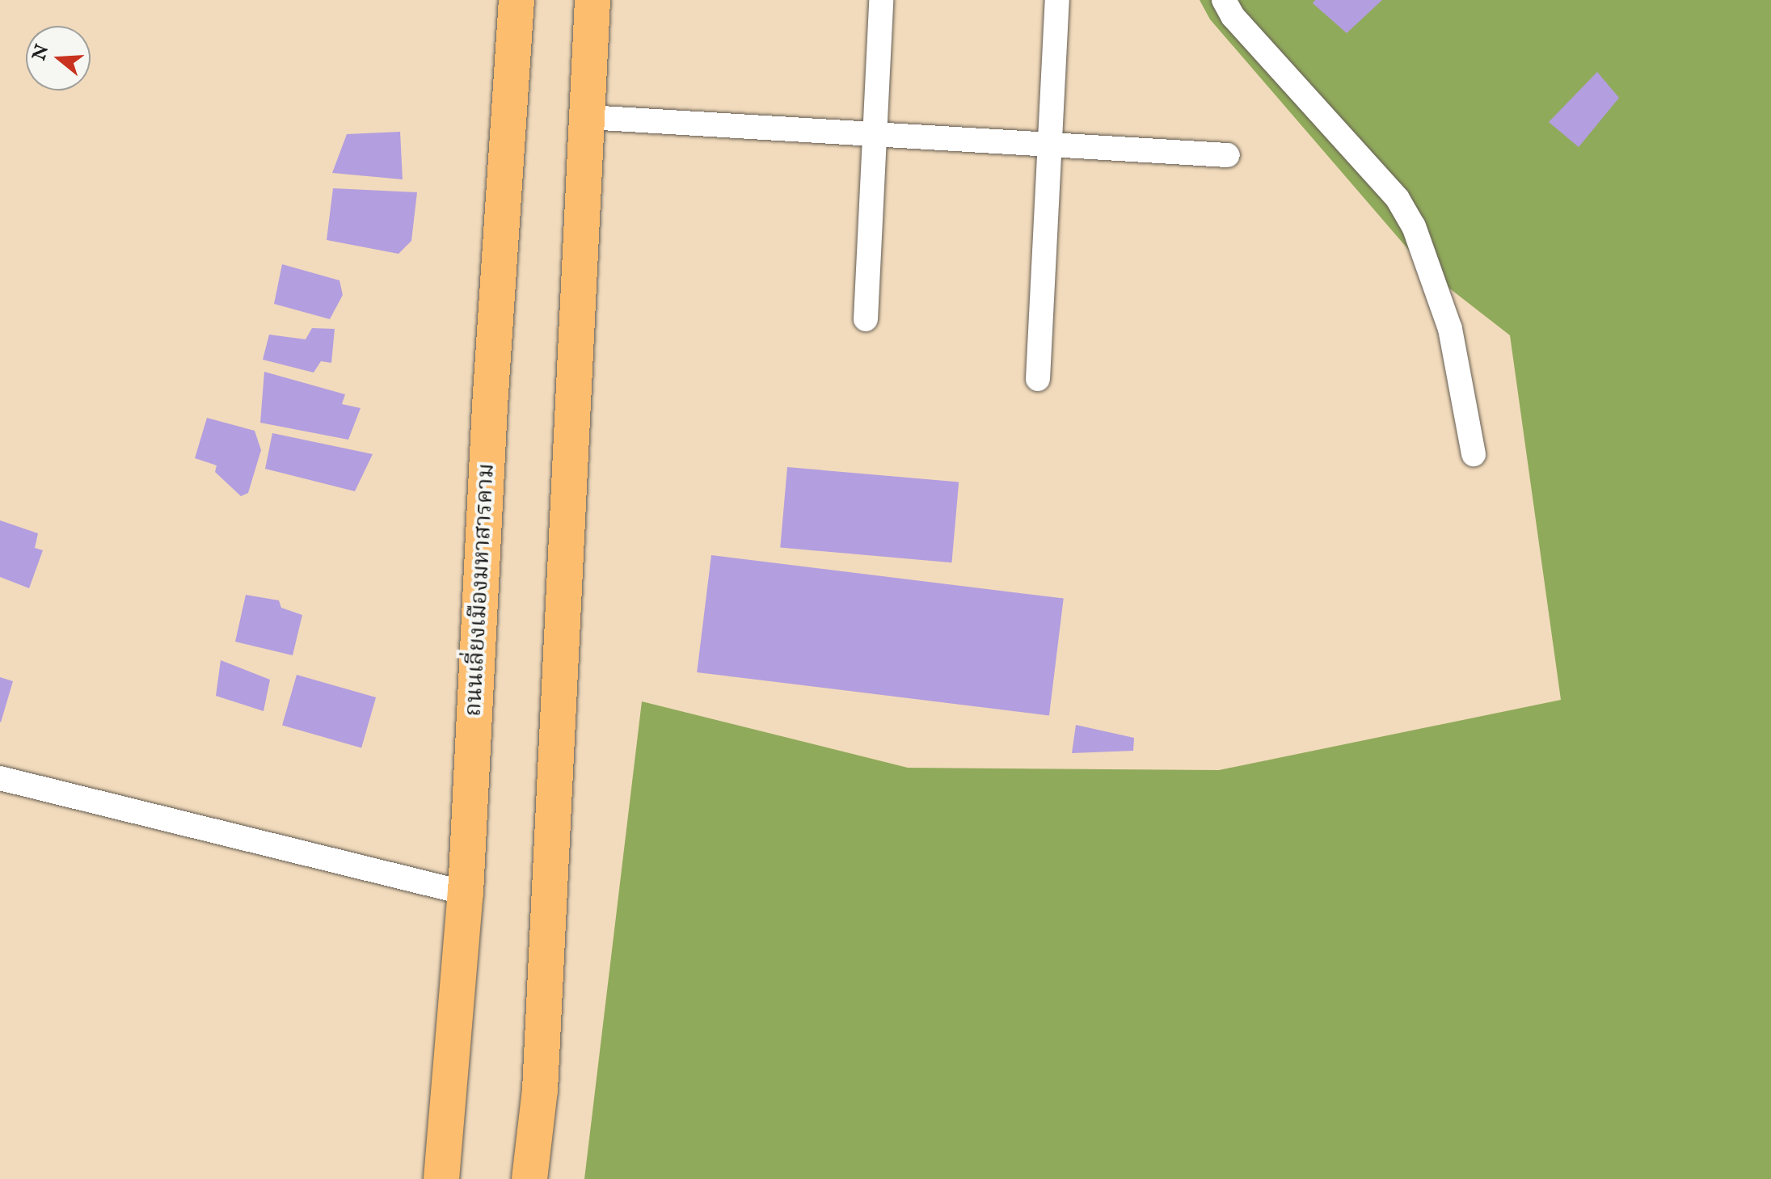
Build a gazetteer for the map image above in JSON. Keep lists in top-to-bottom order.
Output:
{
  "streets": {
    "highway": ["ถนนเลี่ยงเมืองมหาสารคาม"]
  },
  "north": "left"
}
